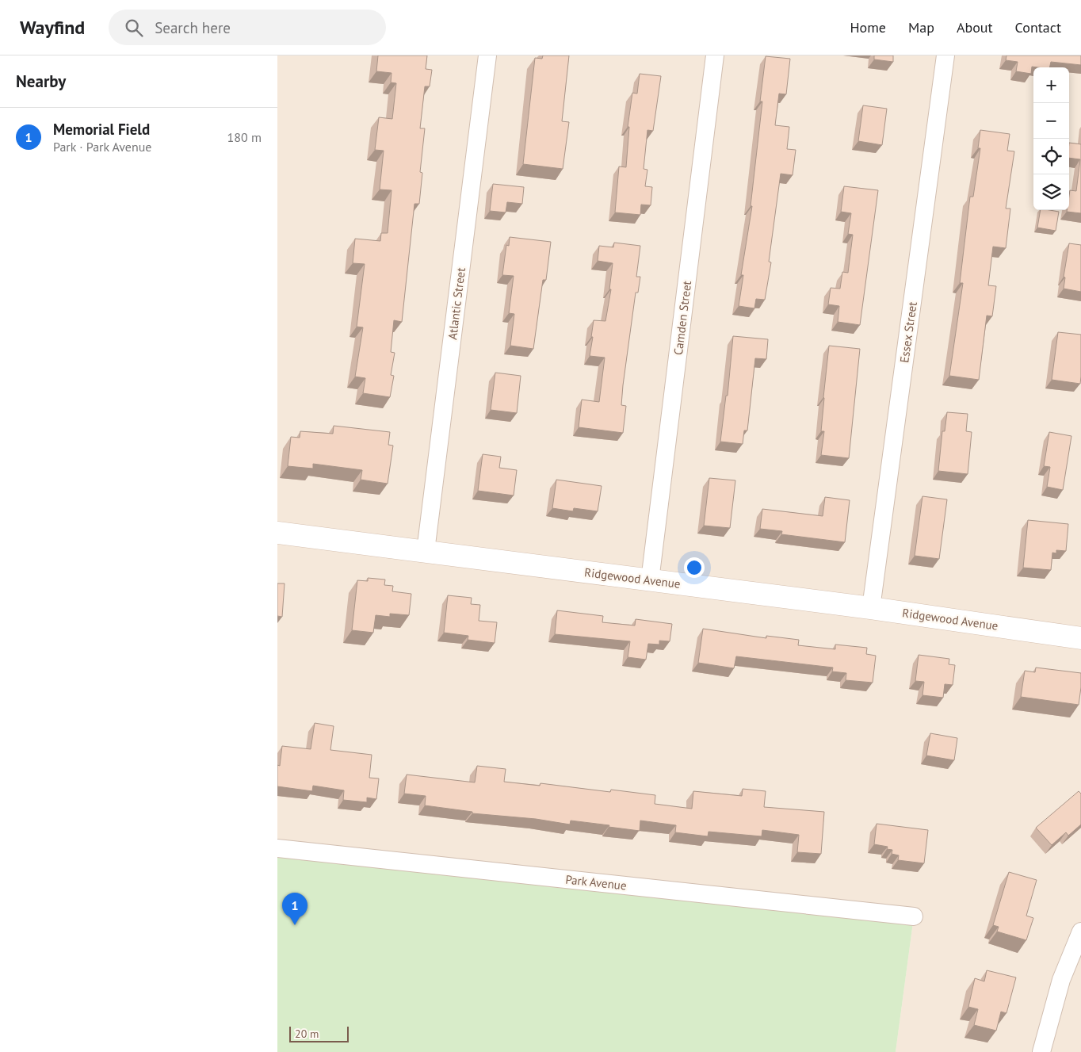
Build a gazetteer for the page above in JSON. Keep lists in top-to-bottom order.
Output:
{
  "streets": {
    "street": [
      "Atlantic Street",
      "Camden Street",
      "Essex Street",
      "Ridgewood Avenue",
      "Park Avenue"
    ]
  },
  "crossings": [
    ["Atlantic Street", "Ridgewood Avenue"],
    ["Camden Street", "Ridgewood Avenue"],
    ["Essex Street", "Ridgewood Avenue"]
  ],
  "scale_bar": "20 m",
  "page": {
    "header": "Wayfind",
    "search": "Search here",
    "nav": [
      "Home",
      "Map",
      "About",
      "Contact"
    ],
    "heading": "Nearby",
    "map_buttons": ["+", "−"],
    "list": [
      {
        "mark": "1",
        "name": "Memorial Field",
        "note": "Park · Park Avenue",
        "value": "180 m"
      }
    ],
    "pins": "1",
    "scale": "20 m"
  }
}
